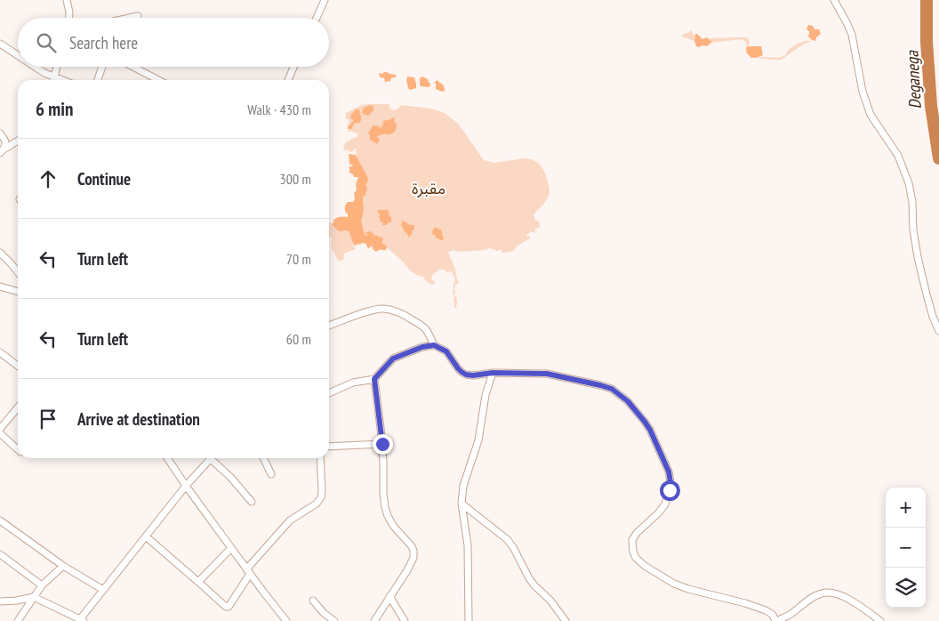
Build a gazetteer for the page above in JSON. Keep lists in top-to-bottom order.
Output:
{
  "water": ["Deganega"],
  "parks": ["مقبرة"],
  "page": {
    "search": "Search here",
    "heading": ["6 min", "Walk · 430 m"],
    "list": [
      ["Continue", "300 m"],
      ["Turn left", "70 m"],
      ["Turn left", "60 m"],
      "Arrive at destination"
    ],
    "map_buttons": ["+", "−"]
  }
}
